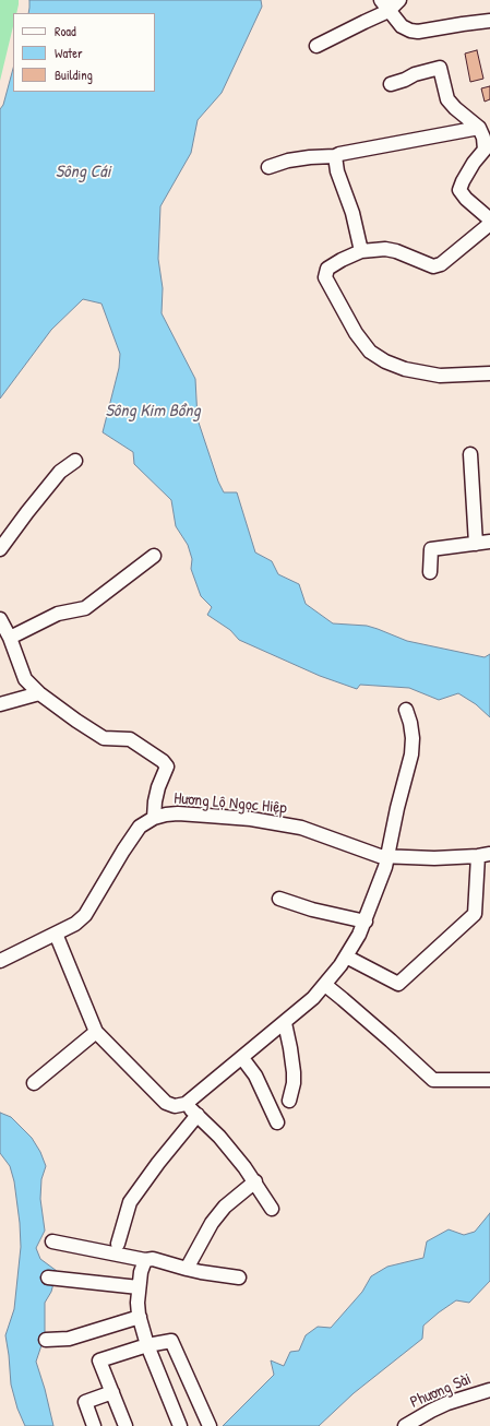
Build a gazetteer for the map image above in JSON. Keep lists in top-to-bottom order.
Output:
{
  "streets": {
    "street": ["Hương Lộ Ngọc Hiệp", "Phương Sài"]
  },
  "water": ["Sông Cái", "Sông Kim Bồng"],
  "legend": ["Road", "Water", "Building"]
}
